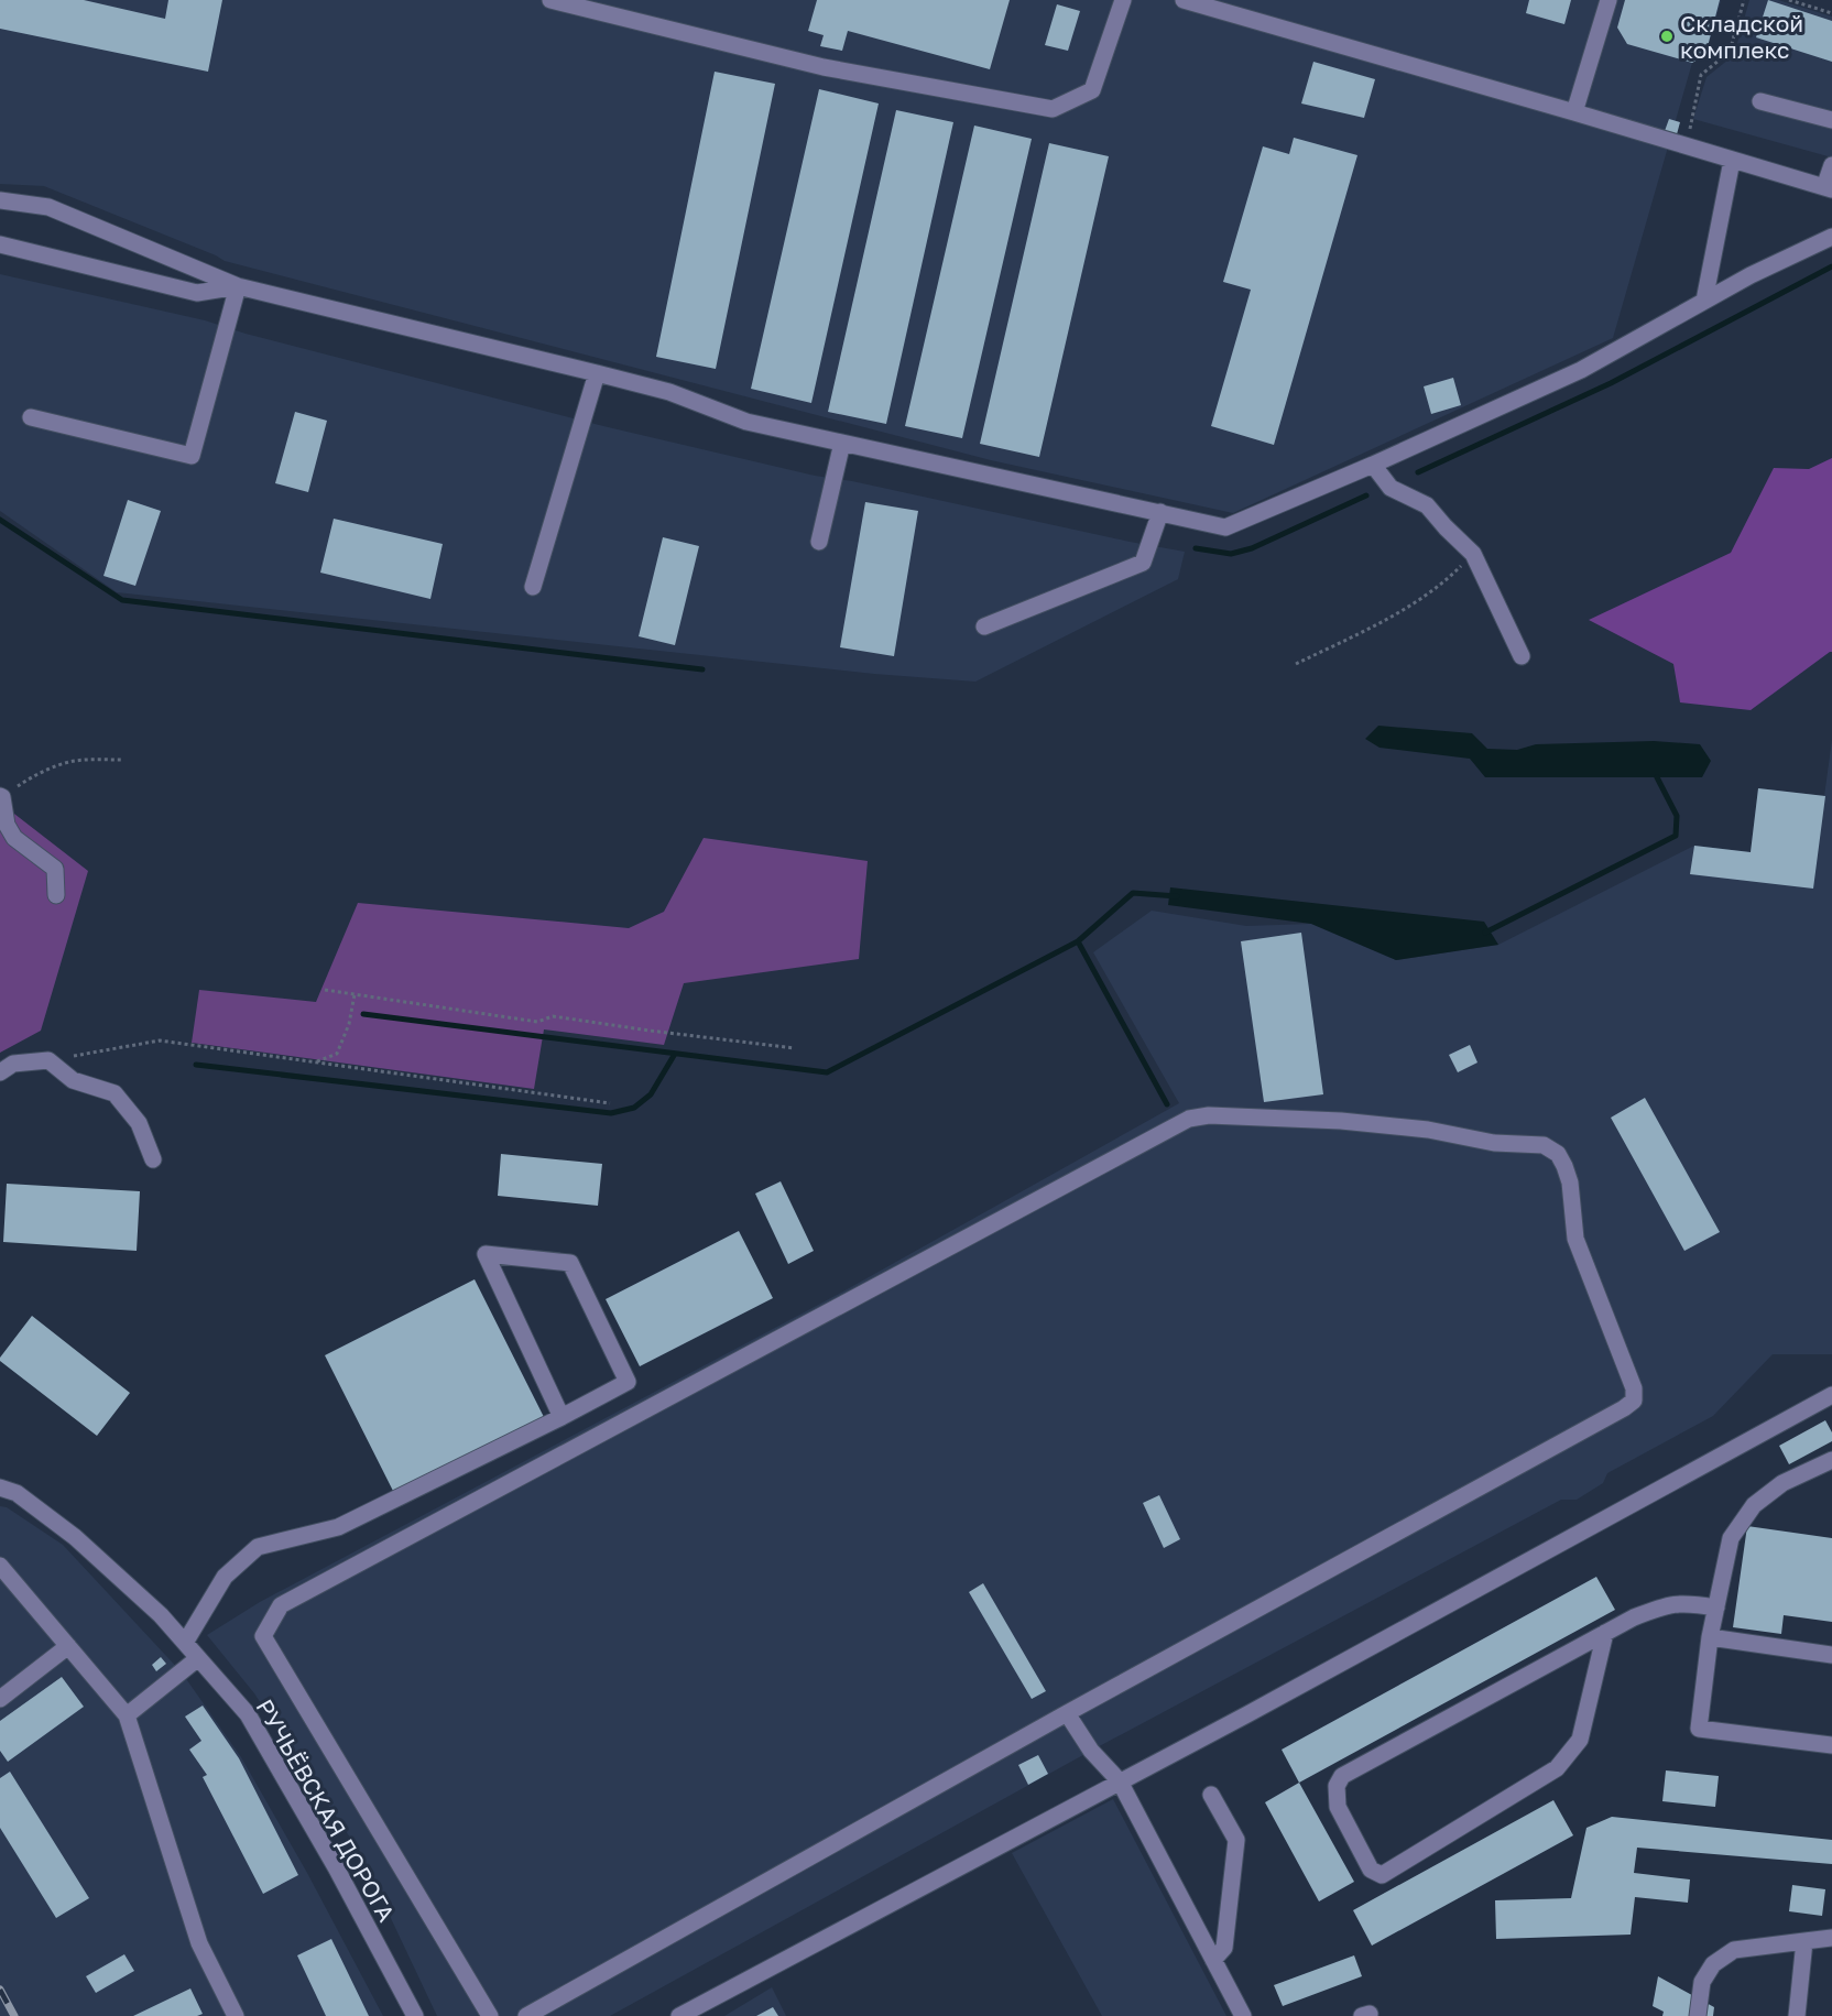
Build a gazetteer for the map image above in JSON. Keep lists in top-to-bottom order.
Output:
{
  "streets": {
    "street": ["РУЧЬЁВСКАЯ ДОРОГА"]
  },
  "places": ["Складской комплекс"]
}
